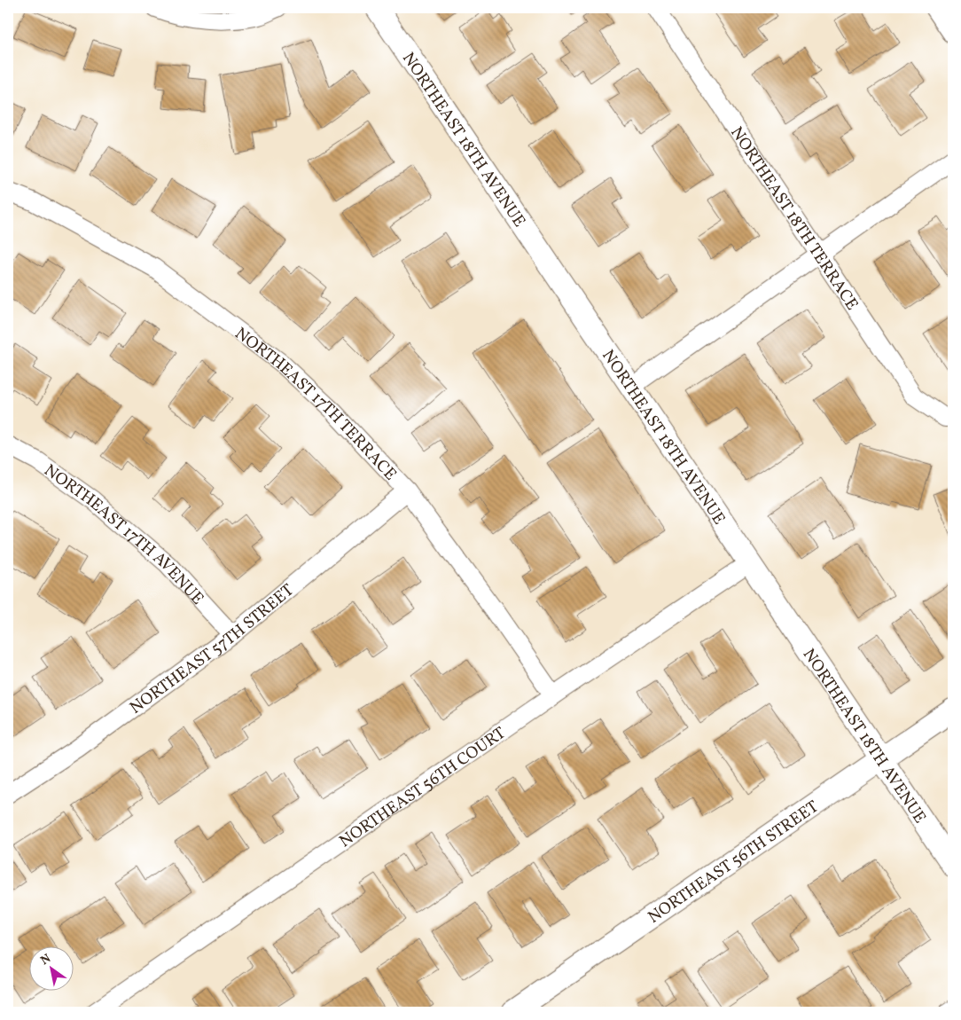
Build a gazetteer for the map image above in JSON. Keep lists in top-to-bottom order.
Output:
{
  "streets": {
    "street": [
      "NORTHEAST 18TH AVENUE",
      "NORTHEAST 18TH TERRACE",
      "NORTHEAST 17TH TERRACE",
      "NORTHEAST 17TH AVENUE",
      "NORTHEAST 57TH STREET",
      "NORTHEAST 56TH COURT",
      "NORTHEAST 56TH STREET"
    ]
  },
  "crossings": [
    ["NORTHEAST 18TH AVENUE", "NORTHEAST 56TH COURT"],
    ["NORTHEAST 18TH AVENUE", "NORTHEAST 56TH STREET"],
    ["NORTHEAST 17TH TERRACE", "NORTHEAST 57TH STREET"],
    ["NORTHEAST 17TH TERRACE", "NORTHEAST 56TH COURT"],
    ["NORTHEAST 17TH AVENUE", "NORTHEAST 57TH STREET"]
  ],
  "north": "top left"
}
